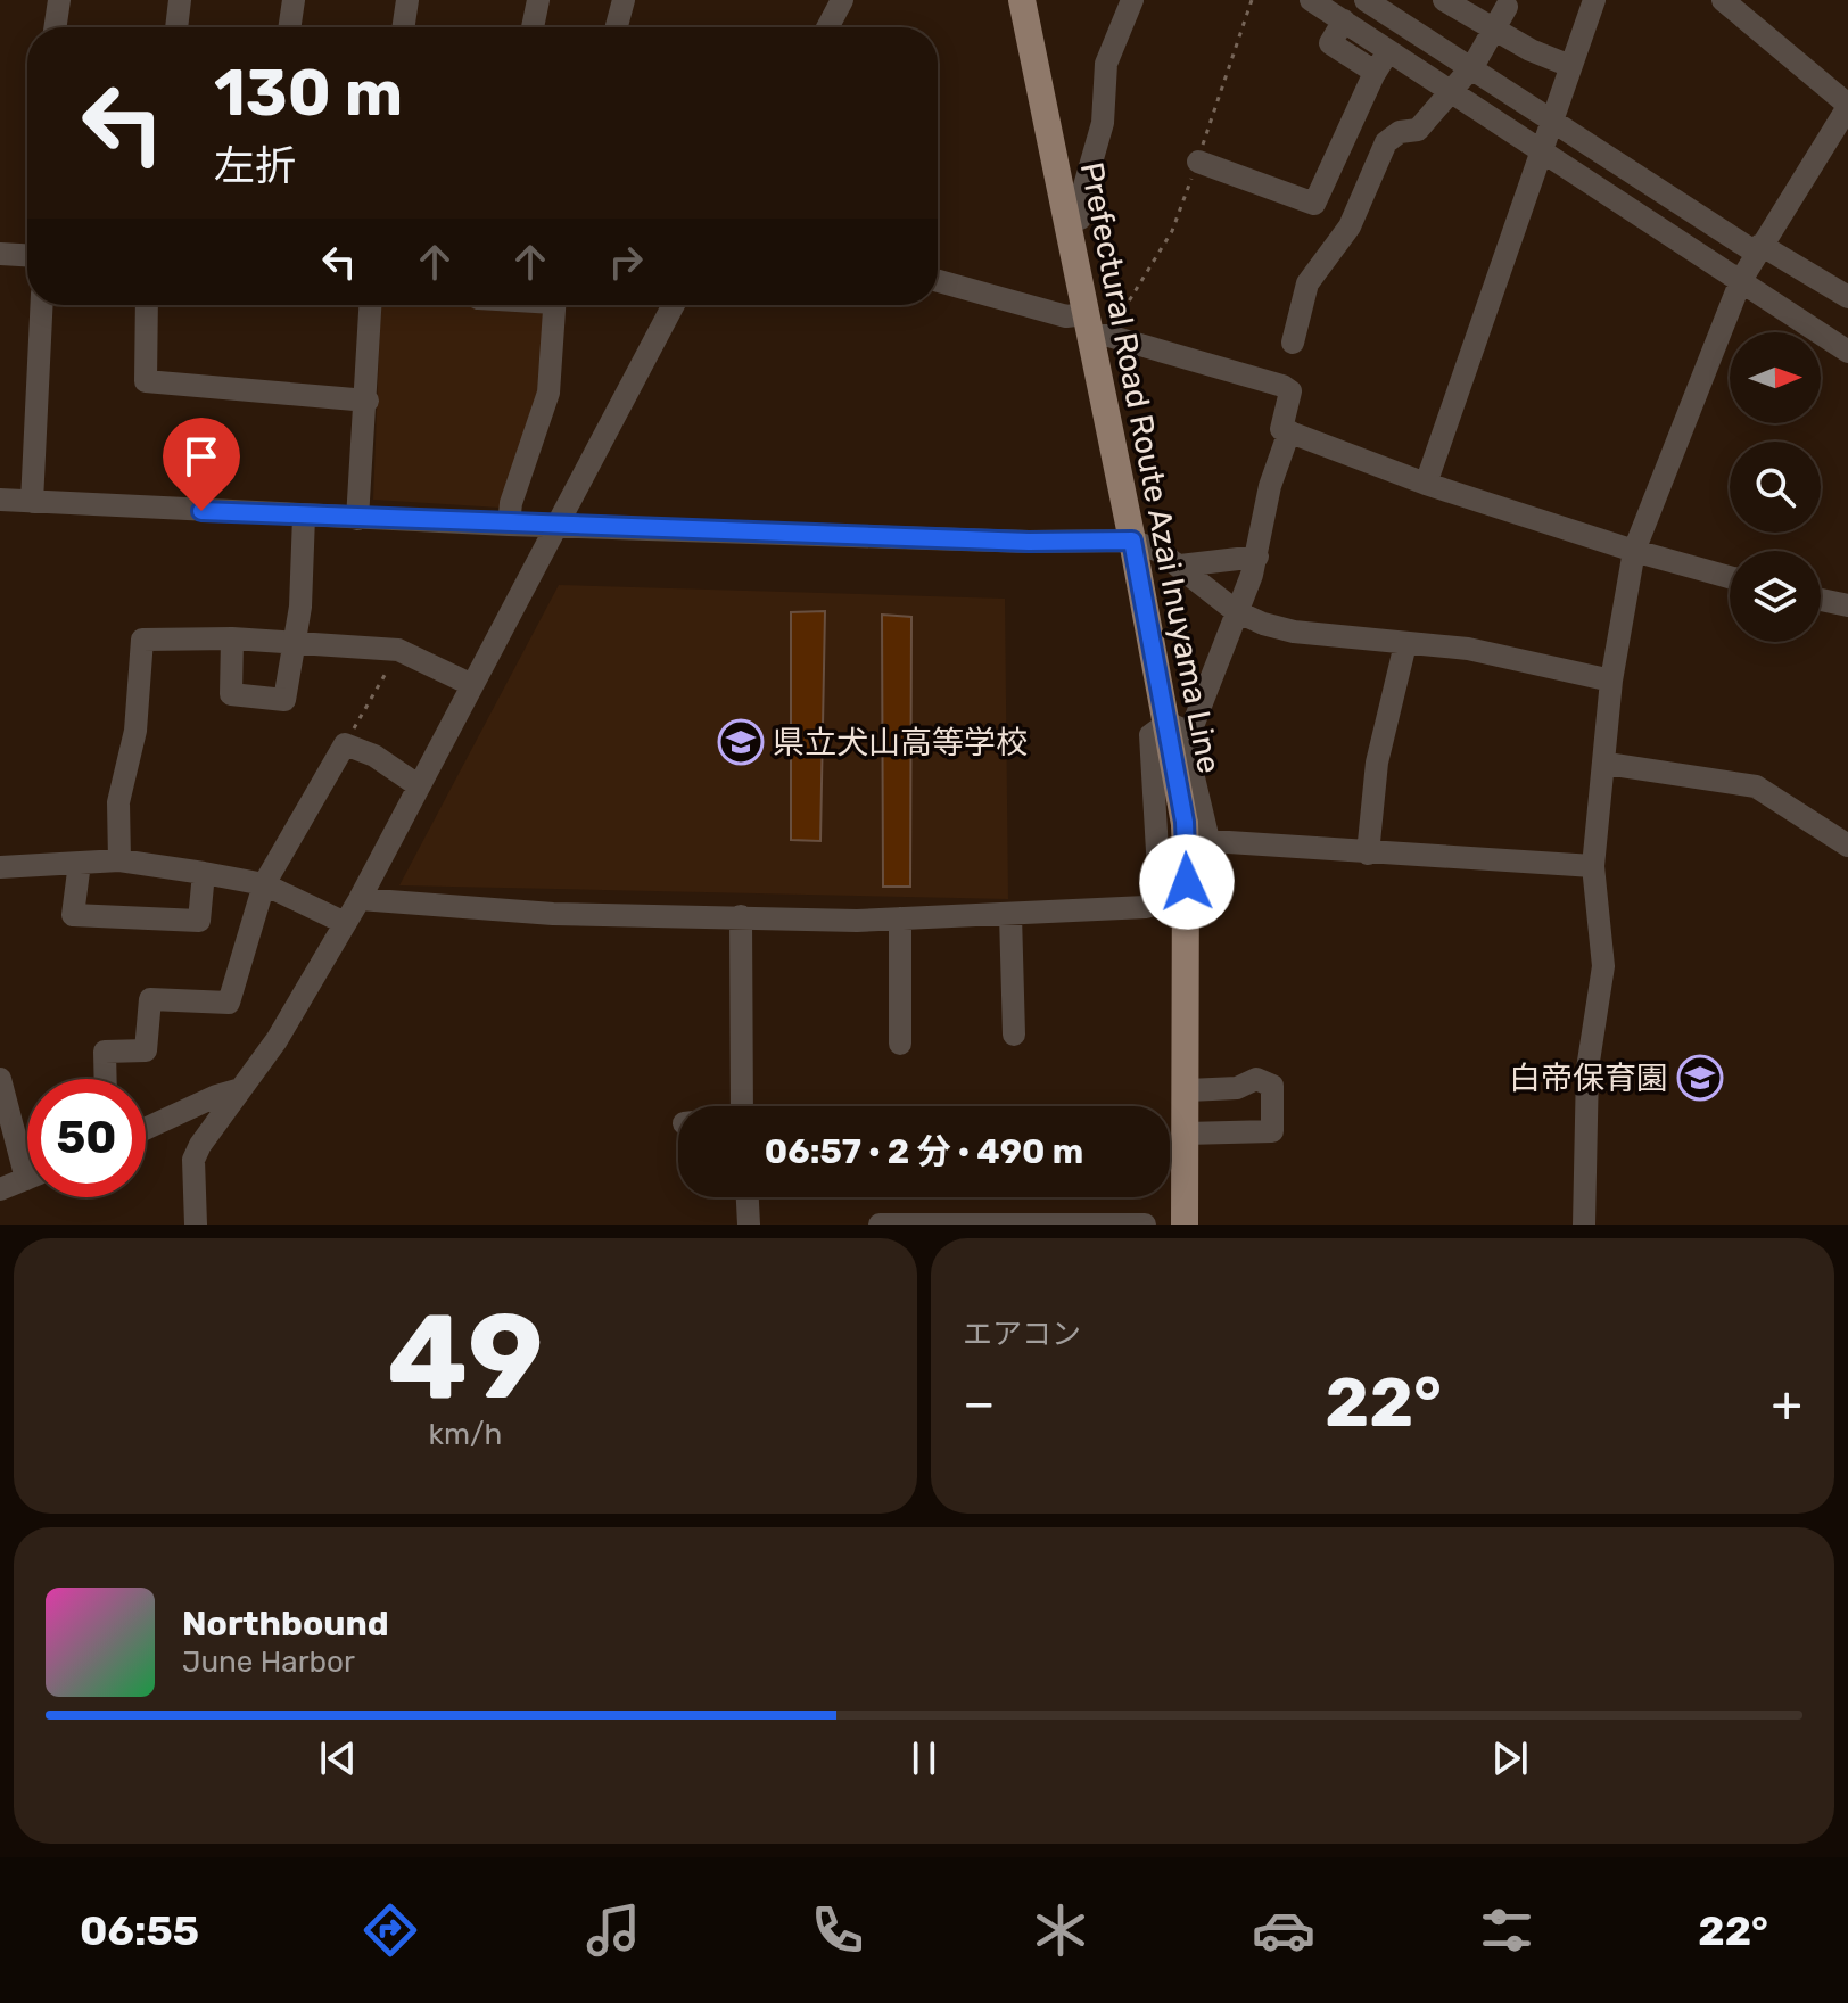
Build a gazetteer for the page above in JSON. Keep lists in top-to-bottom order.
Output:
{
  "streets": {
    "main road": ["Prefectural Road Route Azai Inuyama Line"]
  },
  "places": {
    "school or university": ["県立犬山高等学校", "白帝保育園"]
  },
  "north": "right",
  "page": {
    "turn": ["130 m", "左折"],
    "limit": "50",
    "trip": "06:57 · 2 分 · 490 m",
    "tile": [
      ["49", "km/h"],
      "エアコン"
    ],
    "heat": ["−", "22°", "+"],
    "song": ["Northbound", "June Harbor"],
    "tabs": ["06:55", "22°"]
  }
}
